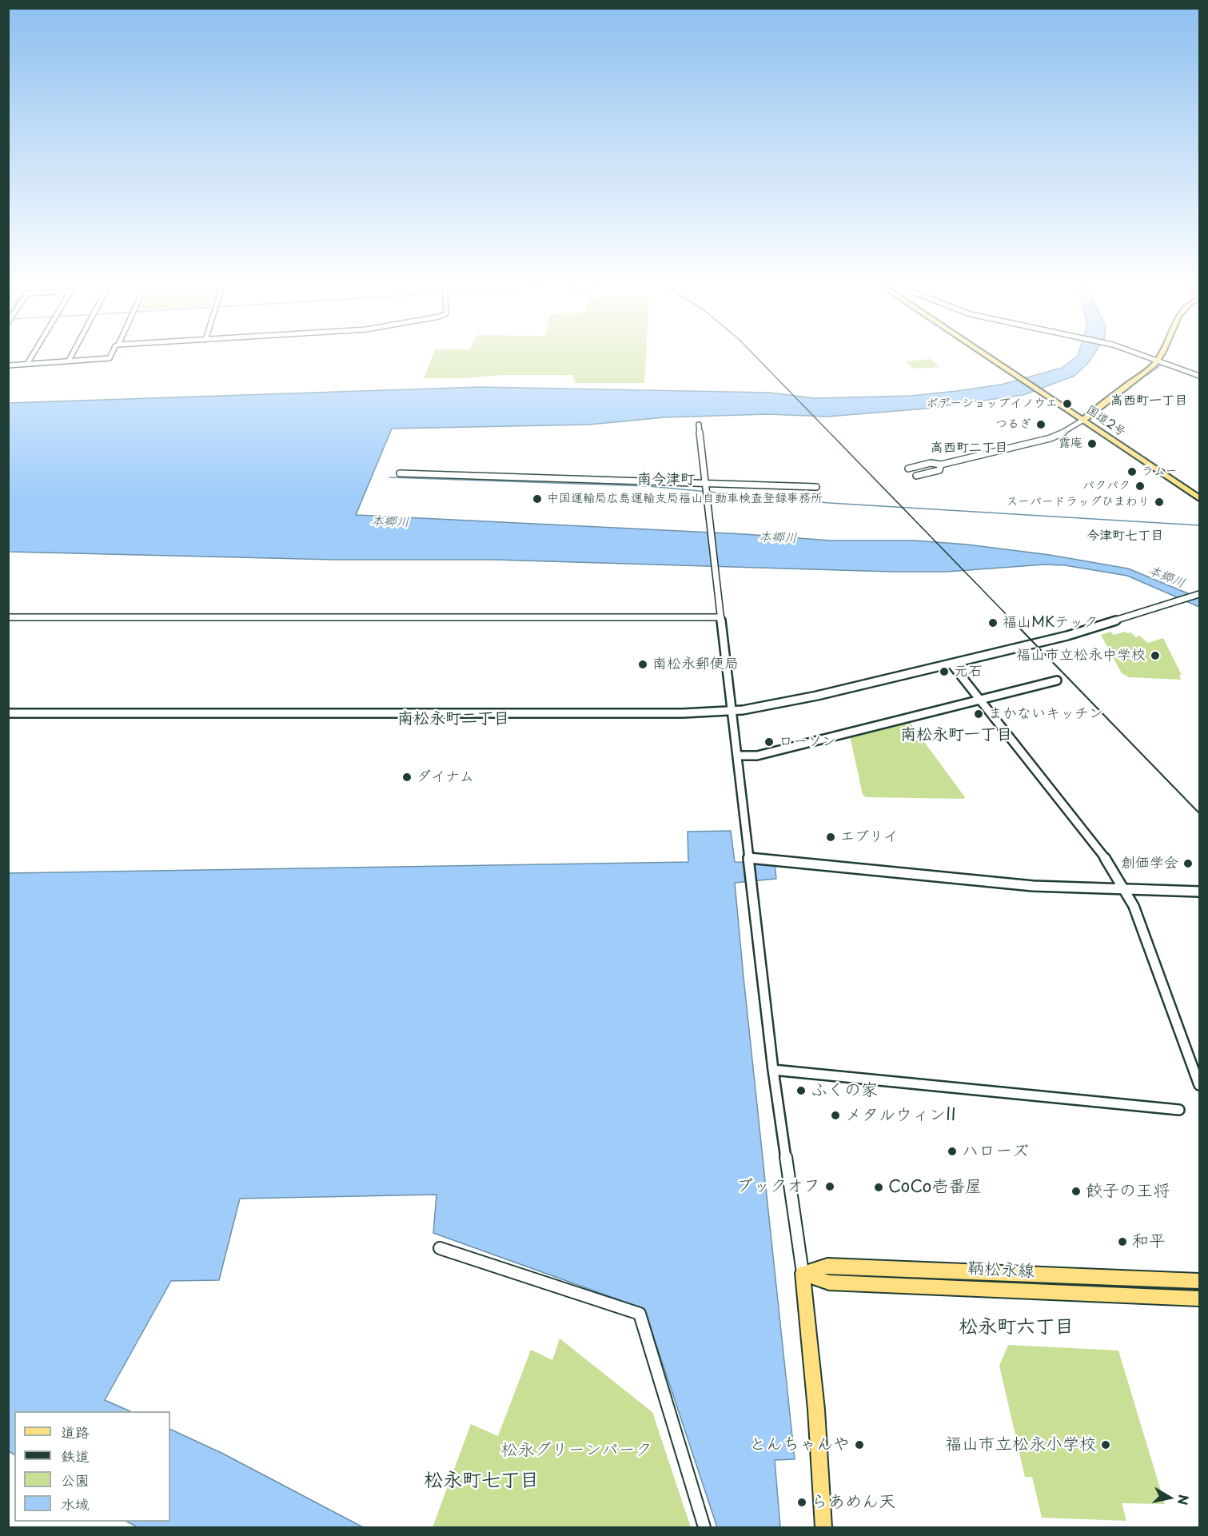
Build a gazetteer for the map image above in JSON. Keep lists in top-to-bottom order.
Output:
{
  "streets": {
    "main road": ["国道2号", "鞆松永線"]
  },
  "districts": [
    "高西町一丁目",
    "高西町二丁目",
    "南今津町",
    "今津町七丁目",
    "南松永町二丁目",
    "南松永町一丁目",
    "松永町六丁目",
    "松永町七丁目"
  ],
  "water": ["本郷川"],
  "parks": ["松永グリーンパーク"],
  "places": [
    "ボデーショップイノウエ",
    "つるぎ",
    "露庵",
    "ラムー",
    "パクパク",
    "中国運輸局広島運輸支局福山自動車検査登録事務所",
    "スーパードラッグひまわり",
    "福山MKテック",
    "福山市立松永中学校",
    "南松永郵便局",
    "元石",
    "まかないキッチン",
    "ローソン",
    "ダイナム",
    "エブリイ",
    "創価学会",
    "ふくの家",
    "メタルウィンII",
    "ハローズ",
    "ブックオフ",
    "CoCo壱番屋",
    "餃子の王将",
    "和平",
    "とんちゃんや",
    "福山市立松永小学校",
    "らあめん天"
  ],
  "legend": [
    "道路",
    "鉄道",
    "公園",
    "水域"
  ],
  "north": "right"
}
